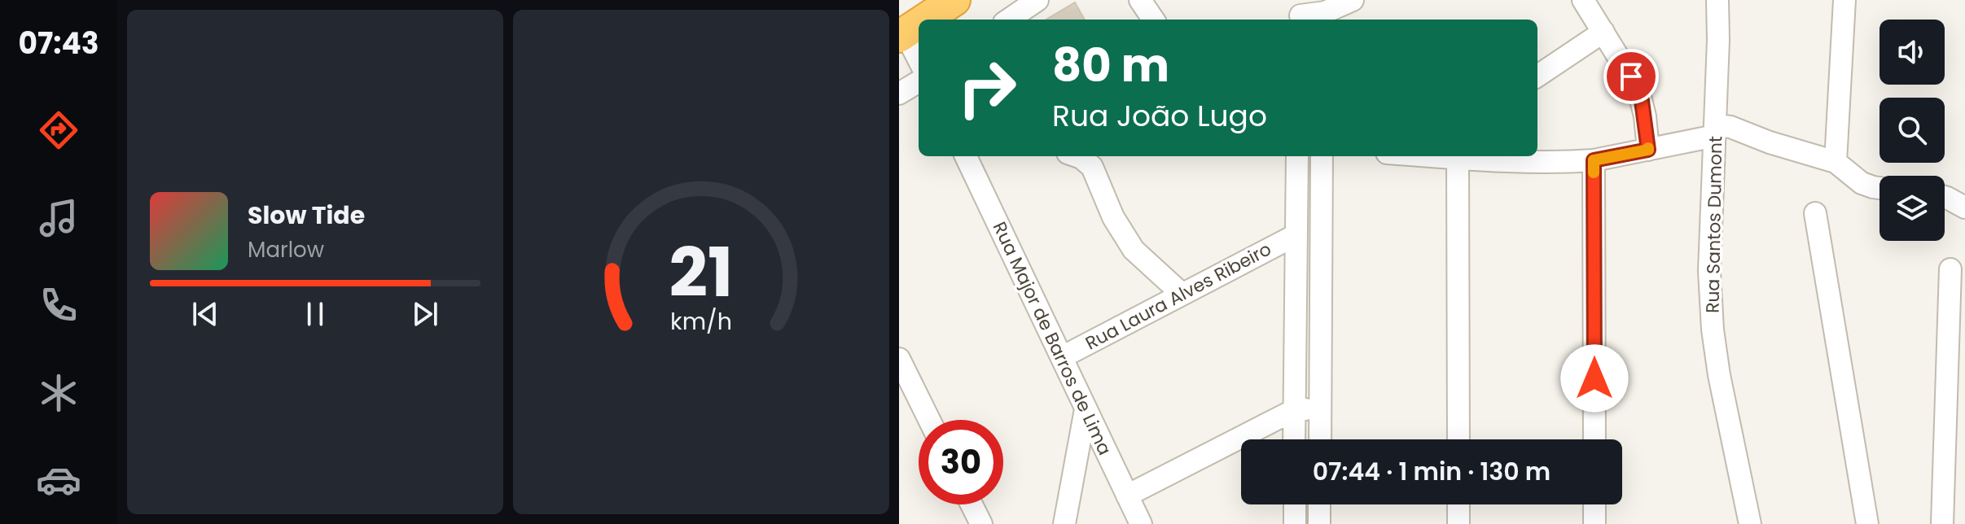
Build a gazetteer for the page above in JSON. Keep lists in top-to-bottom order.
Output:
{
  "streets": {
    "street": ["Rua Santos Dumont", "Rua Laura Alves Ribeiro", "Rua Major de Barros de Lima"]
  },
  "crossings": [
    ["Rua Laura Alves Ribeiro", "Rua Major de Barros de Lima"]
  ],
  "page": {
    "tabs": "07:43",
    "turn": ["80 m", "Rua João Lugo"],
    "song": ["Slow Tide", "Marlow"],
    "limit": "30",
    "trip": "07:44 · 1 min · 130 m",
    "gauge": ["21", "km/h"]
  }
}
